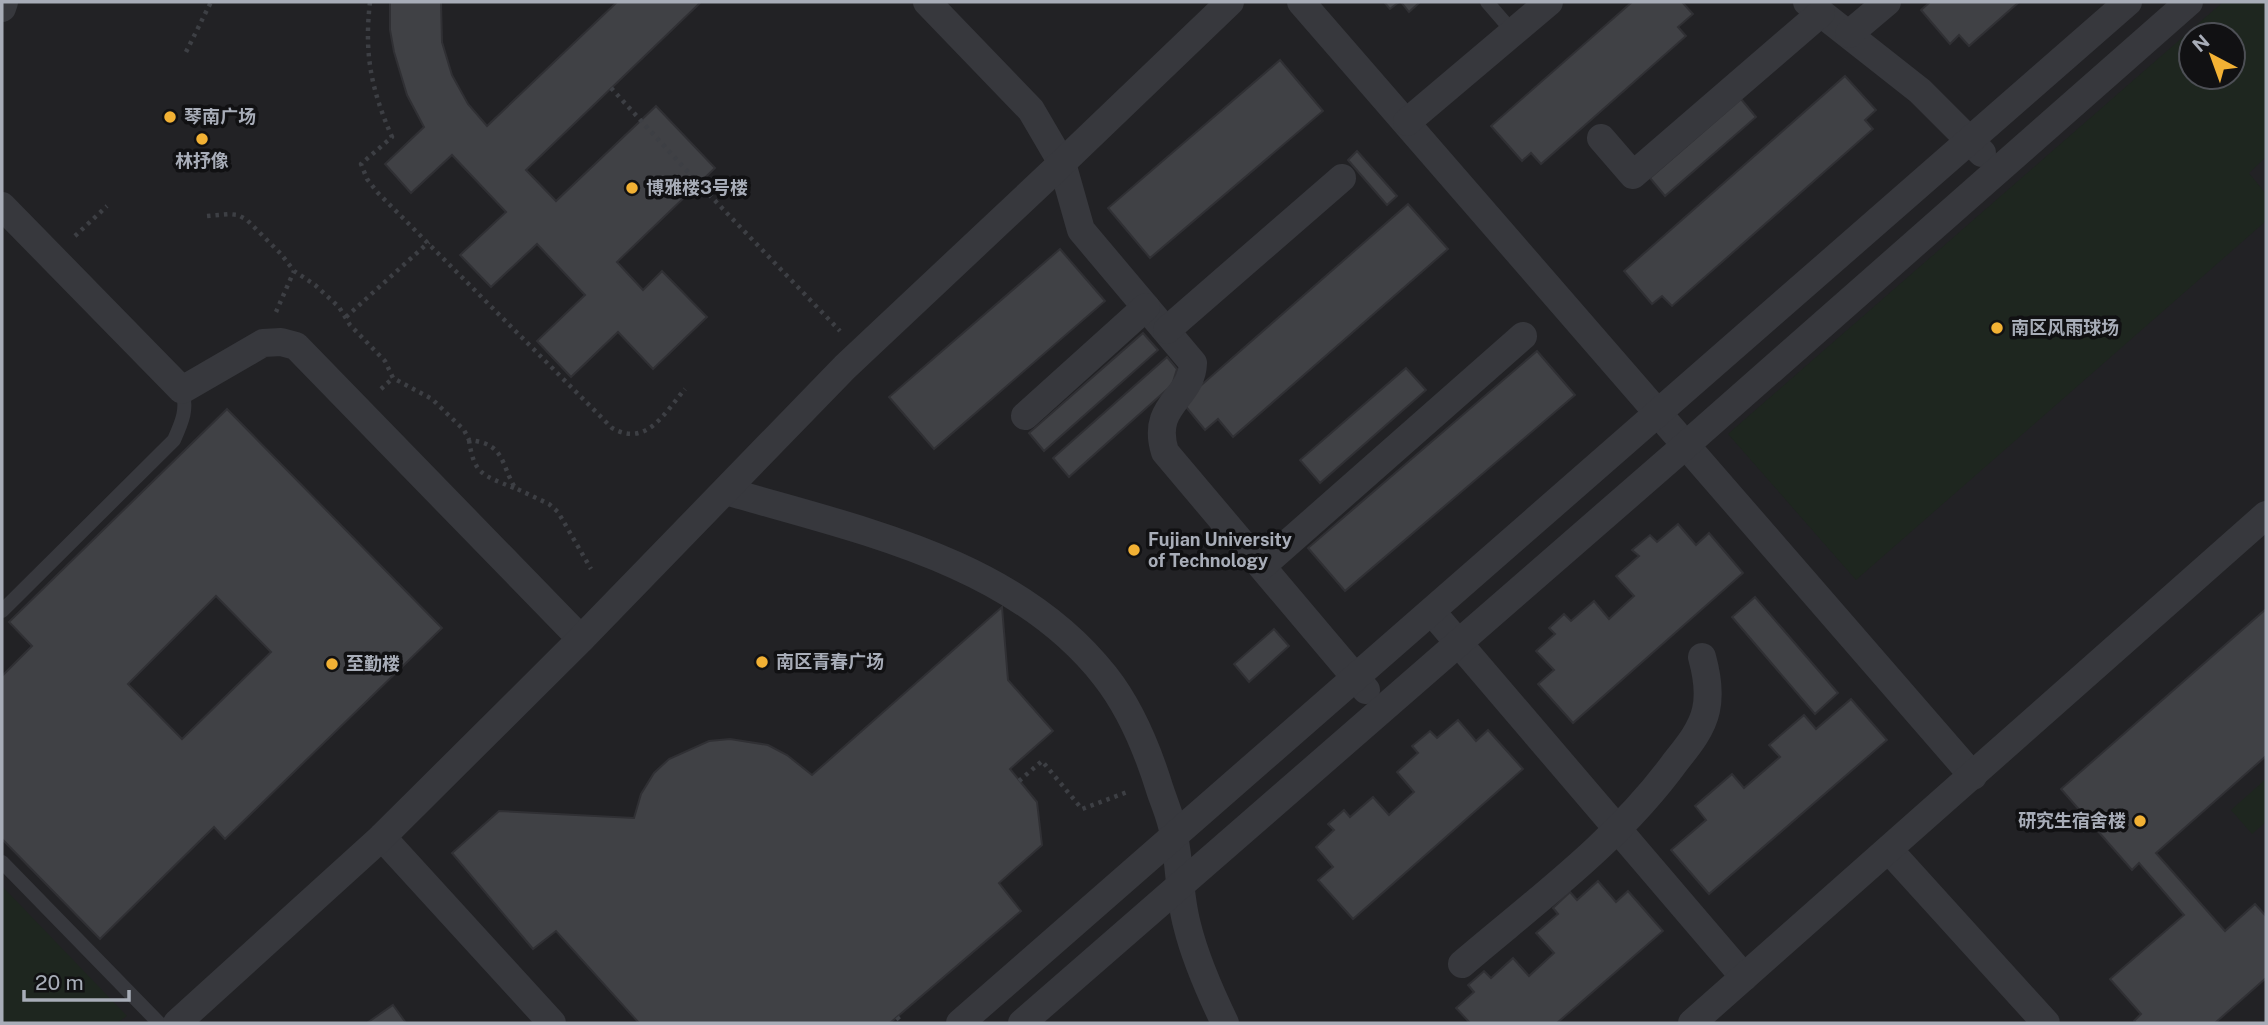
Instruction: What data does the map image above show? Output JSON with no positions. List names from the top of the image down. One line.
{"places":["琴南广场","林抒像","博雅楼3号楼","南区风雨球场","Fujian University of Technology","南区青春广场","至勤楼","研究生宿舍楼"],"scale_bar":"20 m","north":"top left"}
